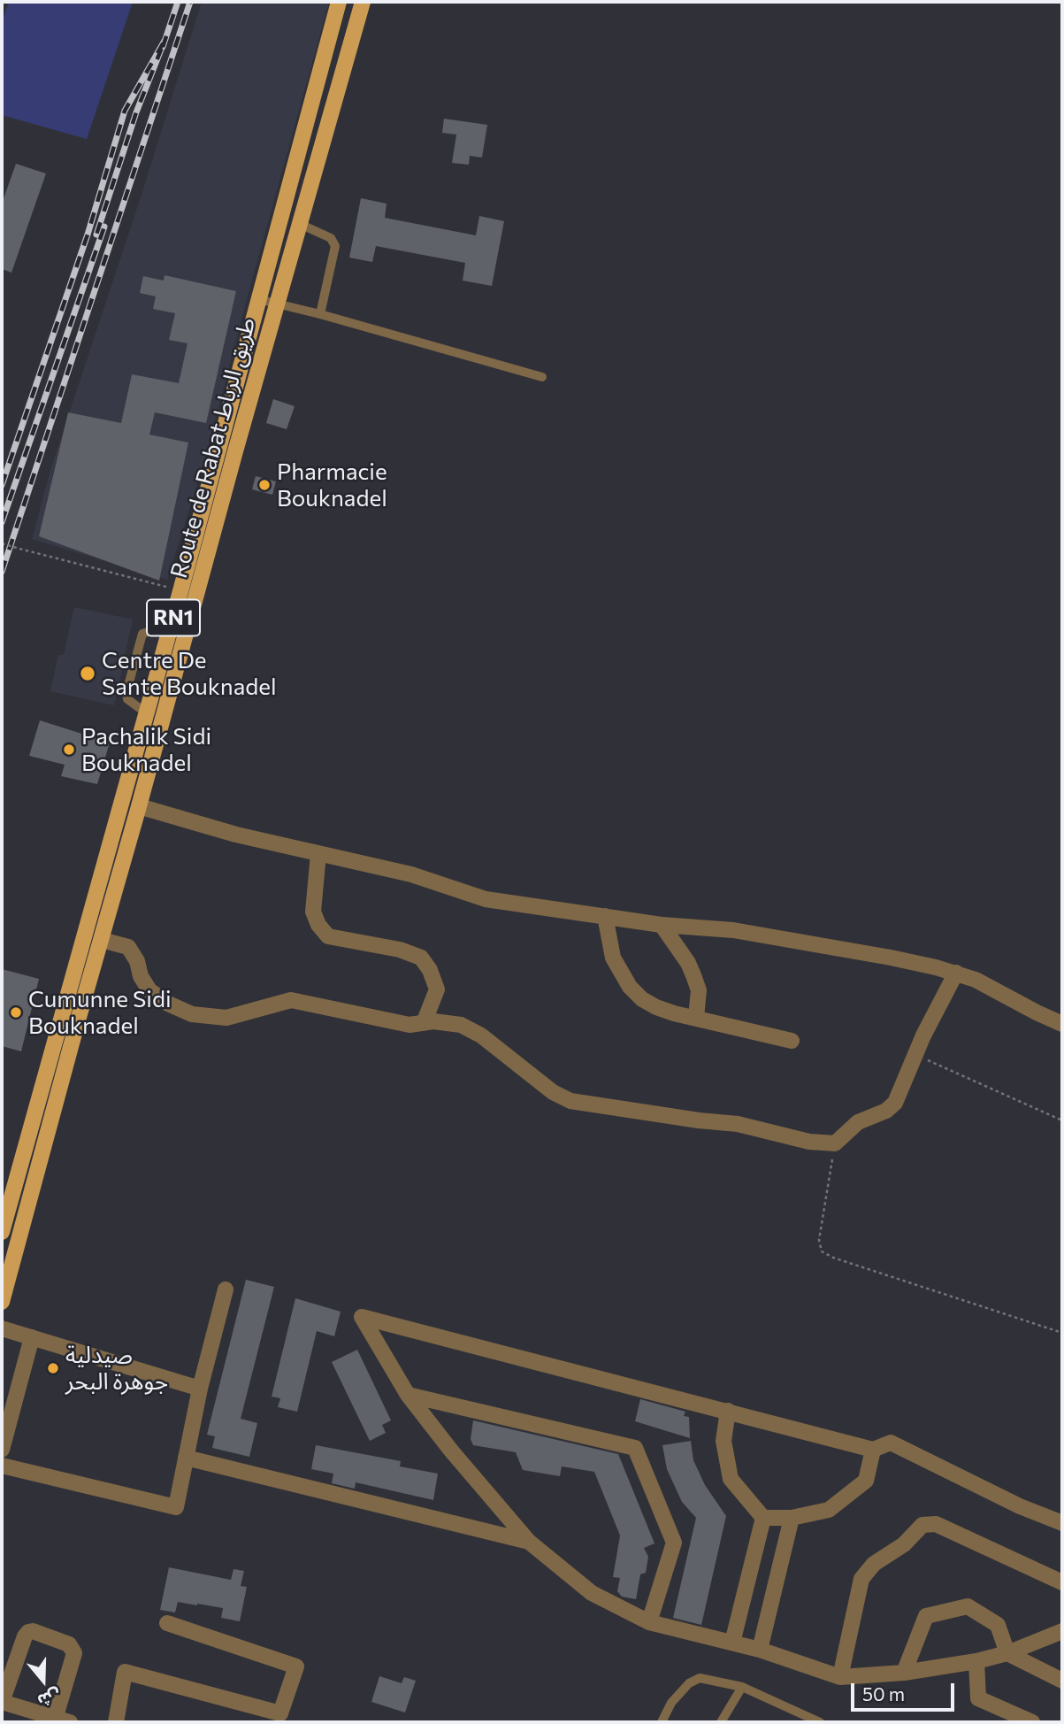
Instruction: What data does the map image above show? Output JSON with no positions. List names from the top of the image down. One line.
{"streets":{"main road":["Route de Rabat طريق الرباط","RN1"]},"places":["Pharmacie Bouknadel","Centre De Sante Bouknadel","Pachalik Sidi Bouknadel","Cumunne Sidi Bouknadel","صيدلية جوهرة البحر"],"scale_bar":"50 m","north":"bottom"}
